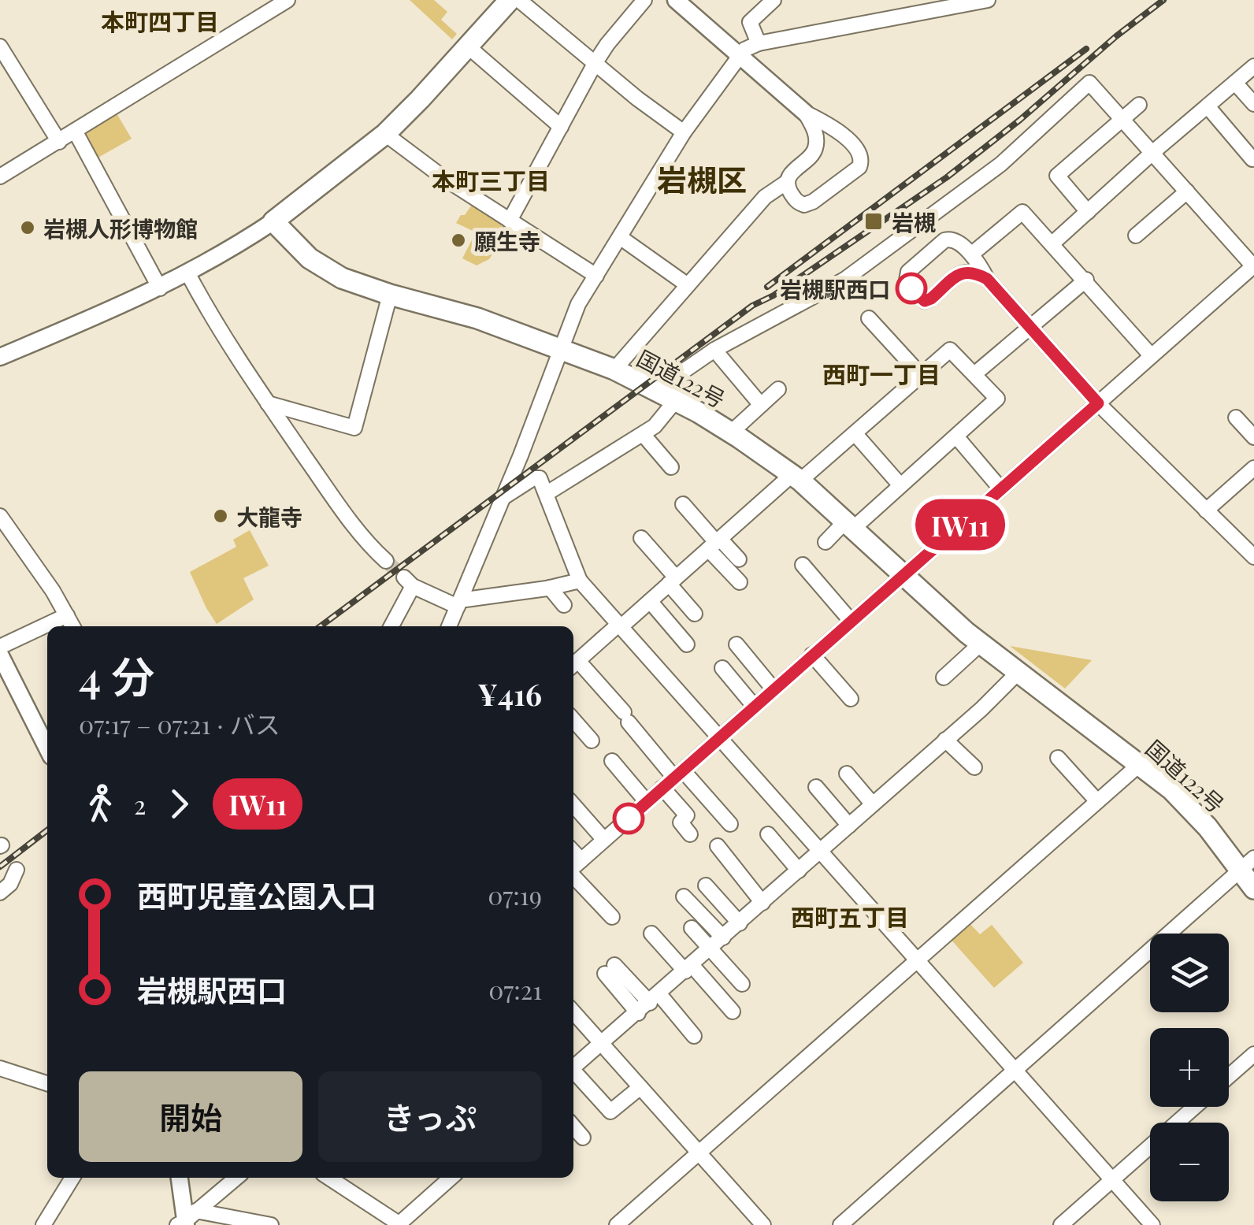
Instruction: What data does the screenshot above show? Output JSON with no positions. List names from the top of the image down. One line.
{"streets":{"highway":["国道122号"]},"districts":["本町四丁目","岩槻区","本町三丁目","西町一丁目","西町五丁目"],"places":{"transit":["岩槻"],"other":["岩槻人形博物館","願生寺","岩槻駅西口","大龍寺"]},"lines":["bus line IW11"],"page":{"on_map":"IW11","heading":["4 分","07:17 – 07:21 · バス","¥416"],"legs":["2","IW11"],"list":[{"name":"西町児童公園入口","value":"07:19"},{"name":"岩槻駅西口","value":"07:21"}],"map_buttons":["+","−"],"buttons":["開始","きっぷ"]}}
